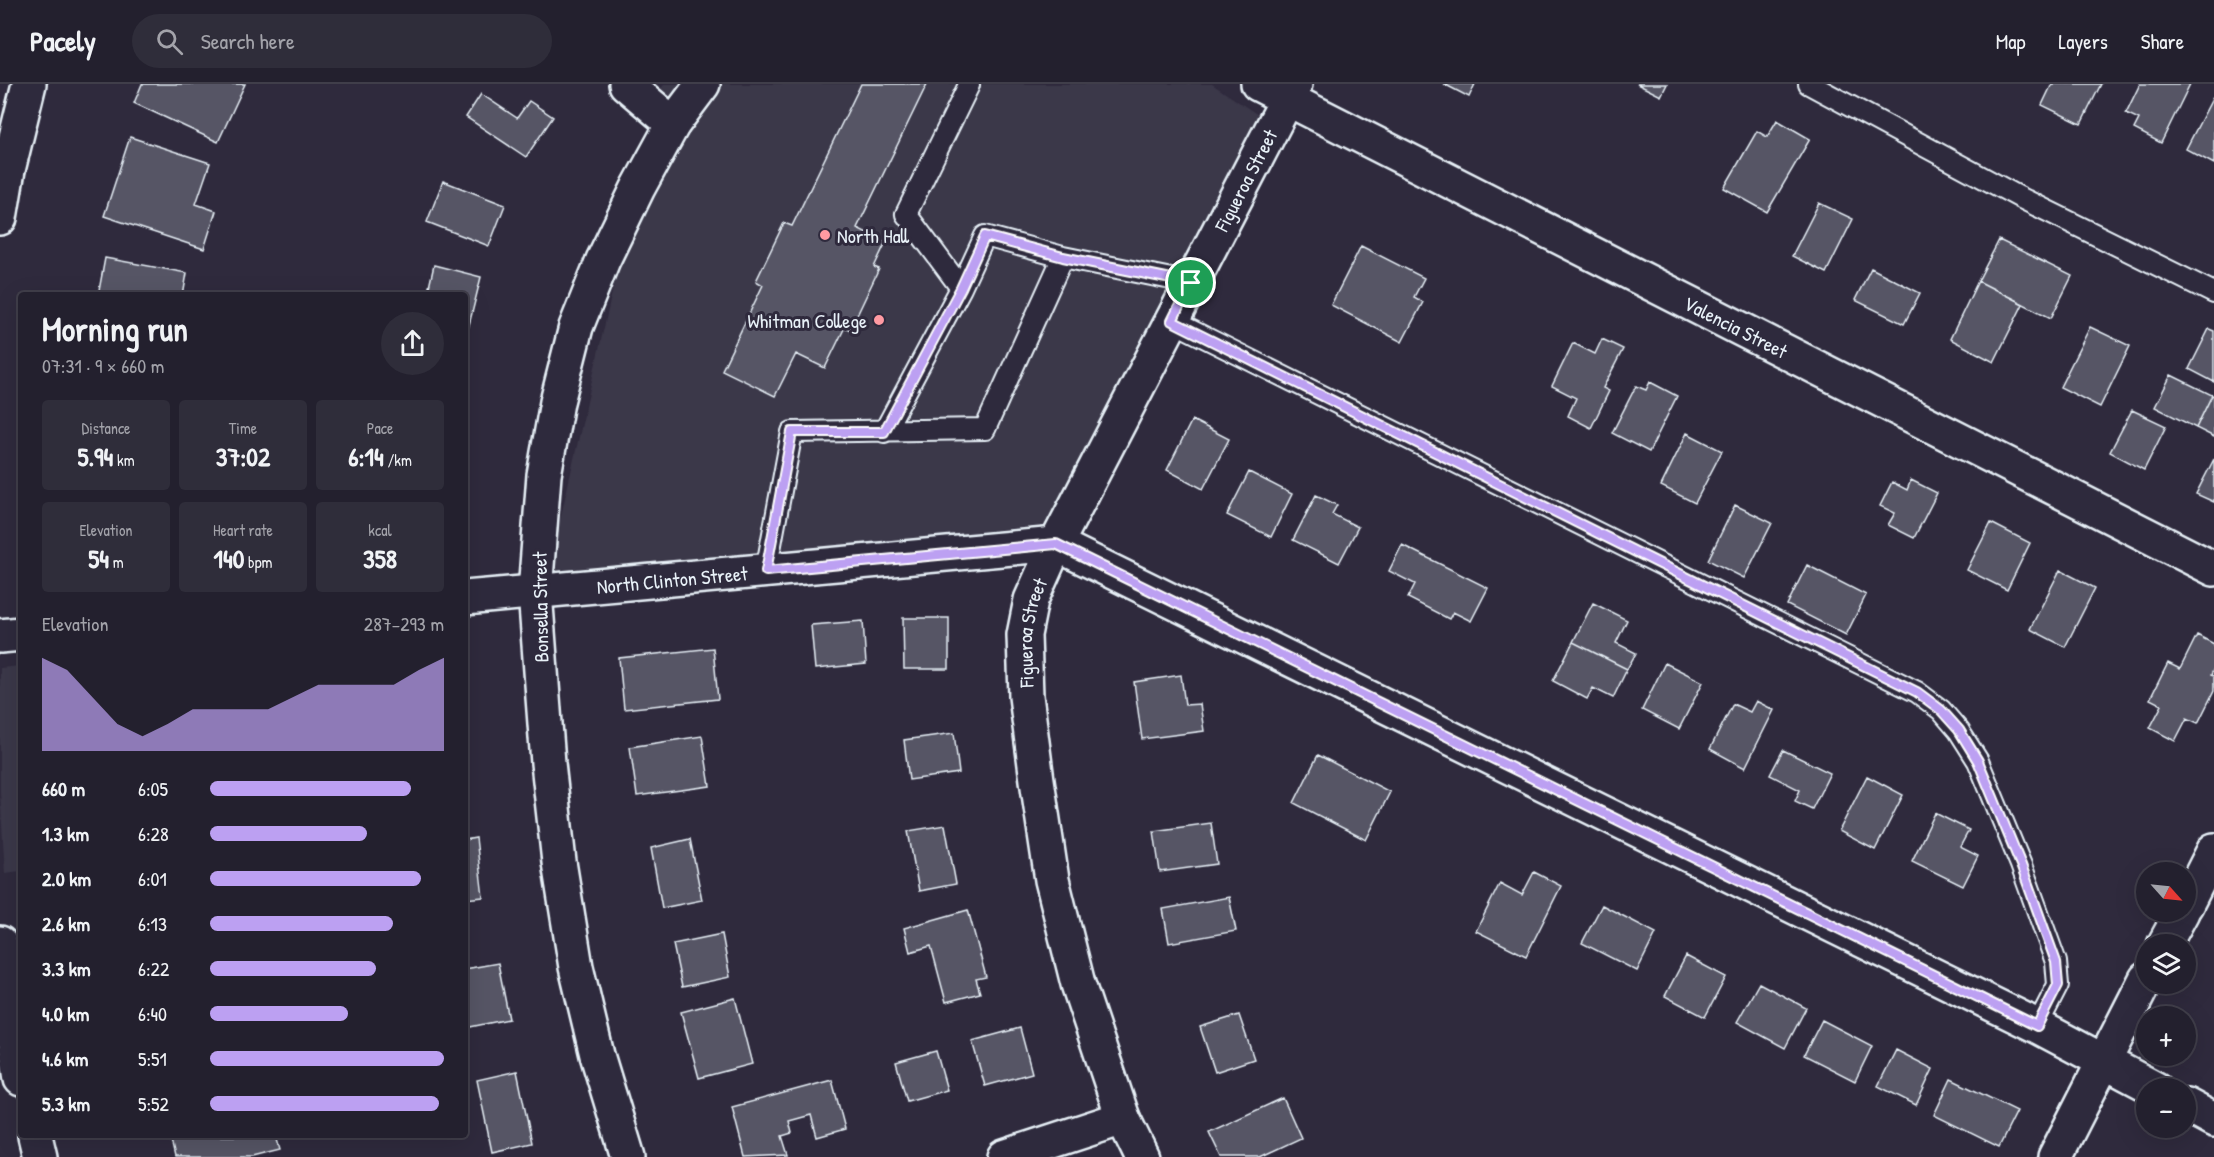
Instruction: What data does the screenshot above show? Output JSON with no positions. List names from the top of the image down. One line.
{"streets":{"street":["Figueroa Street","Valencia Street","North Clinton Street","Bonsella Street"]},"crossings":[["Figueroa Street","Valencia Street"],["Figueroa Street","North Clinton Street"],["North Clinton Street","Bonsella Street"]],"places":["North Hall","Whitman College"],"north":"bottom right","page":{"header":"Pacely","search":"Search here","nav":["Map","Layers","Share"],"heading":["Morning run","07:31 · 9 × 660 m"],"stats":[["Distance","5.94 km"],["Time","37:02"],["Pace","6:14 /km"],["Elevation","54 m"],["Heart rate","140 bpm"],["kcal","358"]],"chart":["Elevation","287–293 m"],"list":[{"name":"660 m","note":"6:05"},{"name":"1.3 km","note":"6:28"},{"name":"2.0 km","note":"6:01"},{"name":"2.6 km","note":"6:13"},{"name":"3.3 km","note":"6:22"},{"name":"4.0 km","note":"6:40"},{"name":"4.6 km","note":"5:51"},{"name":"5.3 km","note":"5:52"}],"map_buttons":["+","−"]}}
